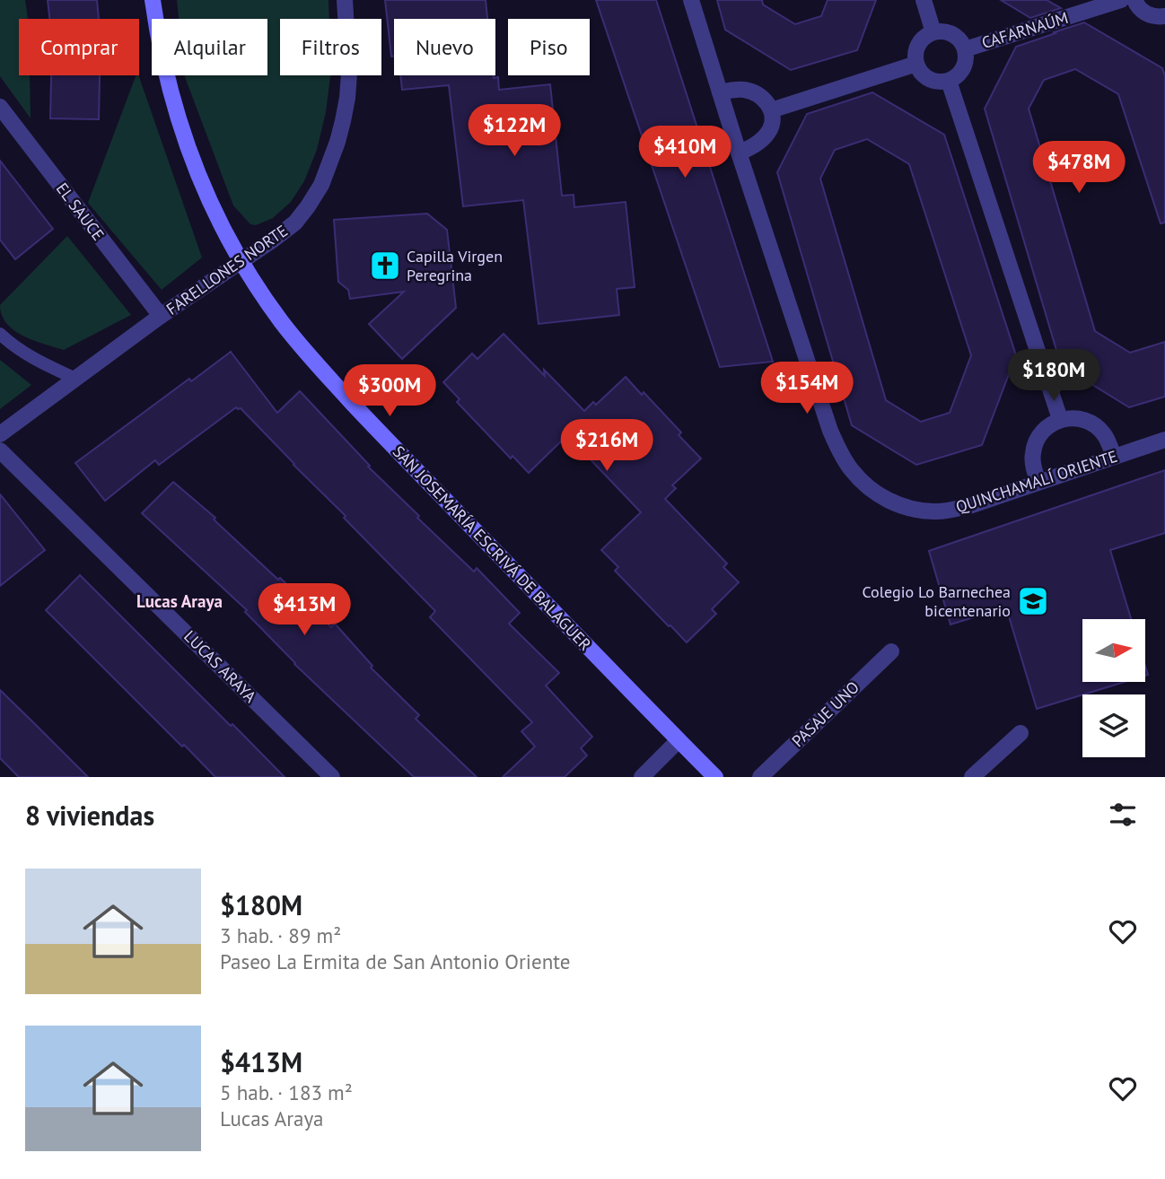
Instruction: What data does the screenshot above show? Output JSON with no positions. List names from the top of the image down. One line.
{"streets":{"street":["CAFARNAÚM","EL SAUCE","FARELLONES NORTE","QUINCHAMALÍ ORIENTE","SAN JOSEMARÍA ESCRIVÁ DE BALAGUER","LUCAS ARAYA","PASAJE UNO"]},"crossings":[["EL SAUCE","FARELLONES NORTE"],["FARELLONES NORTE","SAN JOSEMARÍA ESCRIVÁ DE BALAGUER"]],"districts":["Lucas Araya"],"places":{"church":["Capilla Virgen Peregrina"],"school or university":["Colegio Lo Barnechea bicentenario"]},"north":"right","page":{"chip":["Comprar","Alquilar","Filtros","Nuevo","Piso"],"price":["$122M","$410M","$478M","$180M","$154M","$300M","$216M","$413M"],"heading":"8 viviendas","list":[{"name":"$180M","note":"3 hab. · 89 m² · Paseo La Ermita de San Antonio Oriente"},{"name":"$413M","note":"5 hab. · 183 m² · Lucas Araya"}]}}
